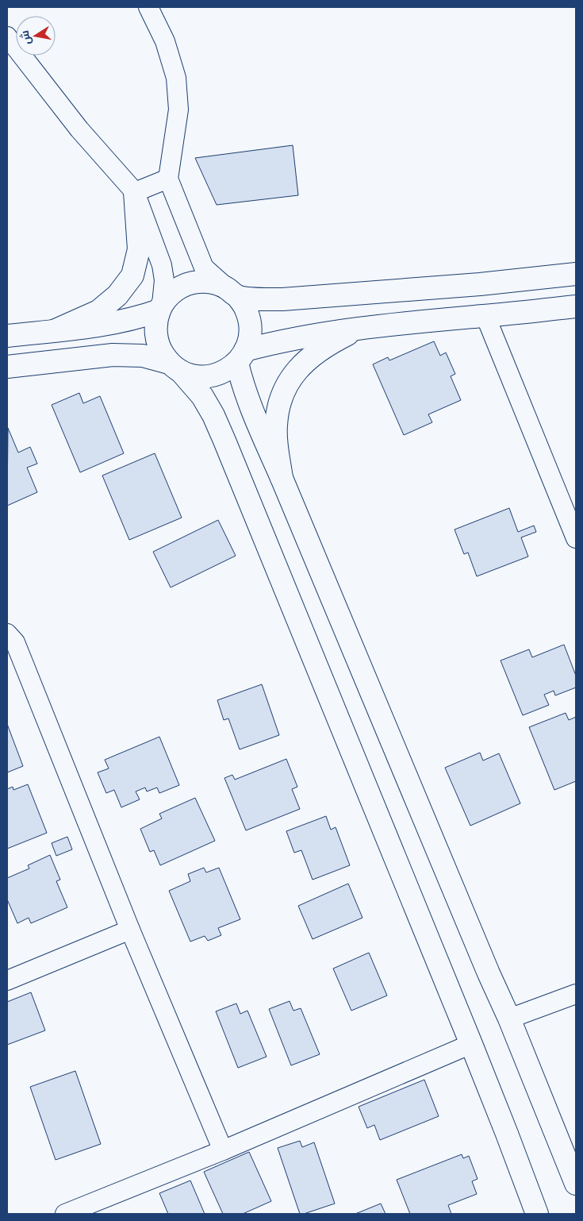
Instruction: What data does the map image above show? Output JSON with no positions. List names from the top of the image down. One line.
{"north":"left"}
